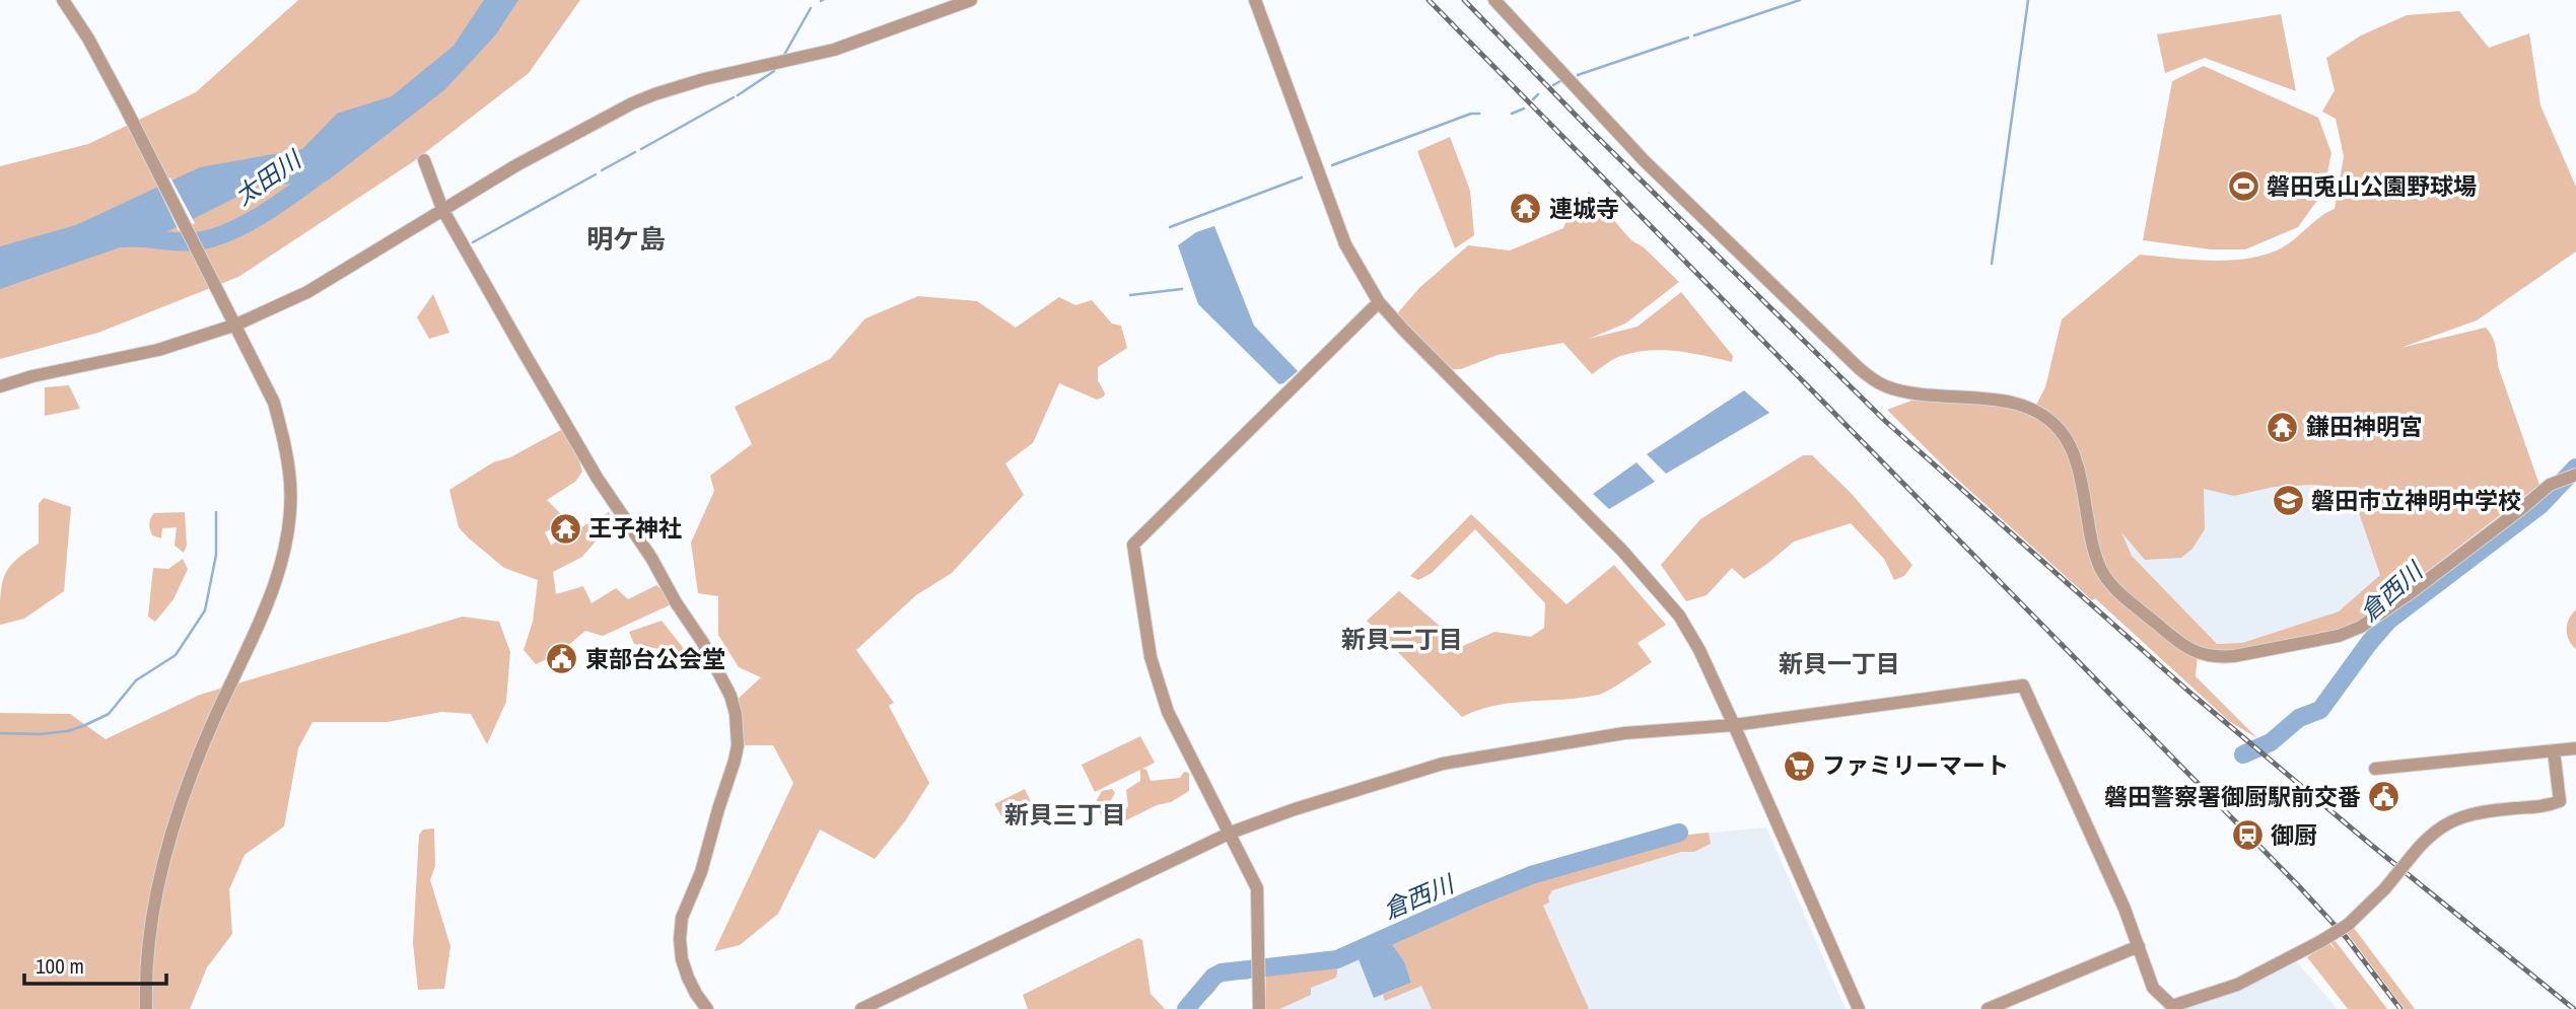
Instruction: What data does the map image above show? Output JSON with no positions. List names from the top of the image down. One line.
{"districts":["明ケ島","新貝二丁目","新貝一丁目","新貝三丁目"],"water":["太田川","倉西川"],"places":{"sports":["磐田兎山公園野球場"],"temple":["連城寺","鎌田神明宮","王子神社"],"school or university":["磐田市立神明中学校"],"public building":["東部台公会堂","磐田警察署御厨駅前交番"],"supermarket":["ファミリーマート"],"station":["御厨"]},"scale_bar":"100 m"}
